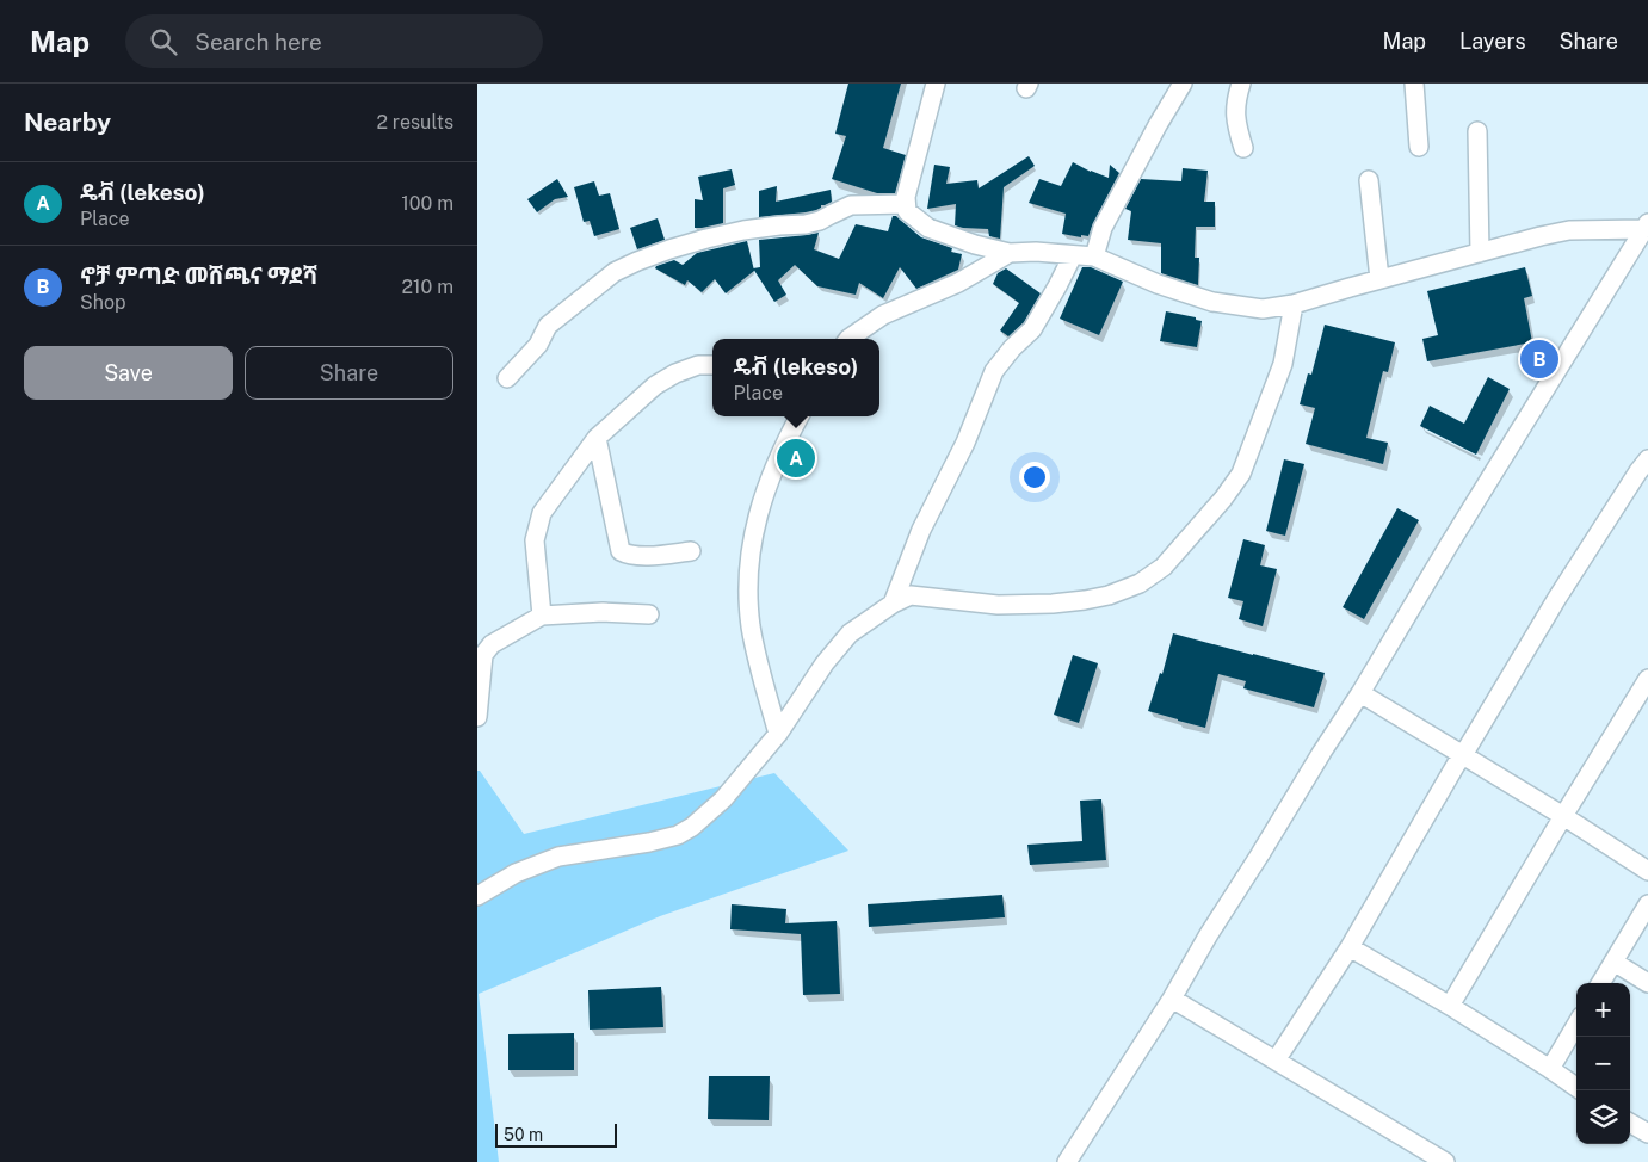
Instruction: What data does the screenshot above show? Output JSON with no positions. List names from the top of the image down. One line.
{"scale_bar":"50 m","page":{"header":"Map","search":"Search here","nav":["Map","Layers","Share"],"heading":["Nearby","2 results"],"list":[{"mark":"A","name":"ዴቭ (lekeso)","note":"Place","value":"100 m"},{"mark":"B","name":"ኖቻ ምጣድ መሸጫና ማደሻ","note":"Shop","value":"210 m"}],"buttons":["Save","Share"],"pins":["B","A"],"popup":["ዴቭ (lekeso)","Place"],"map_buttons":["+","−"],"scale":"50 m"}}
